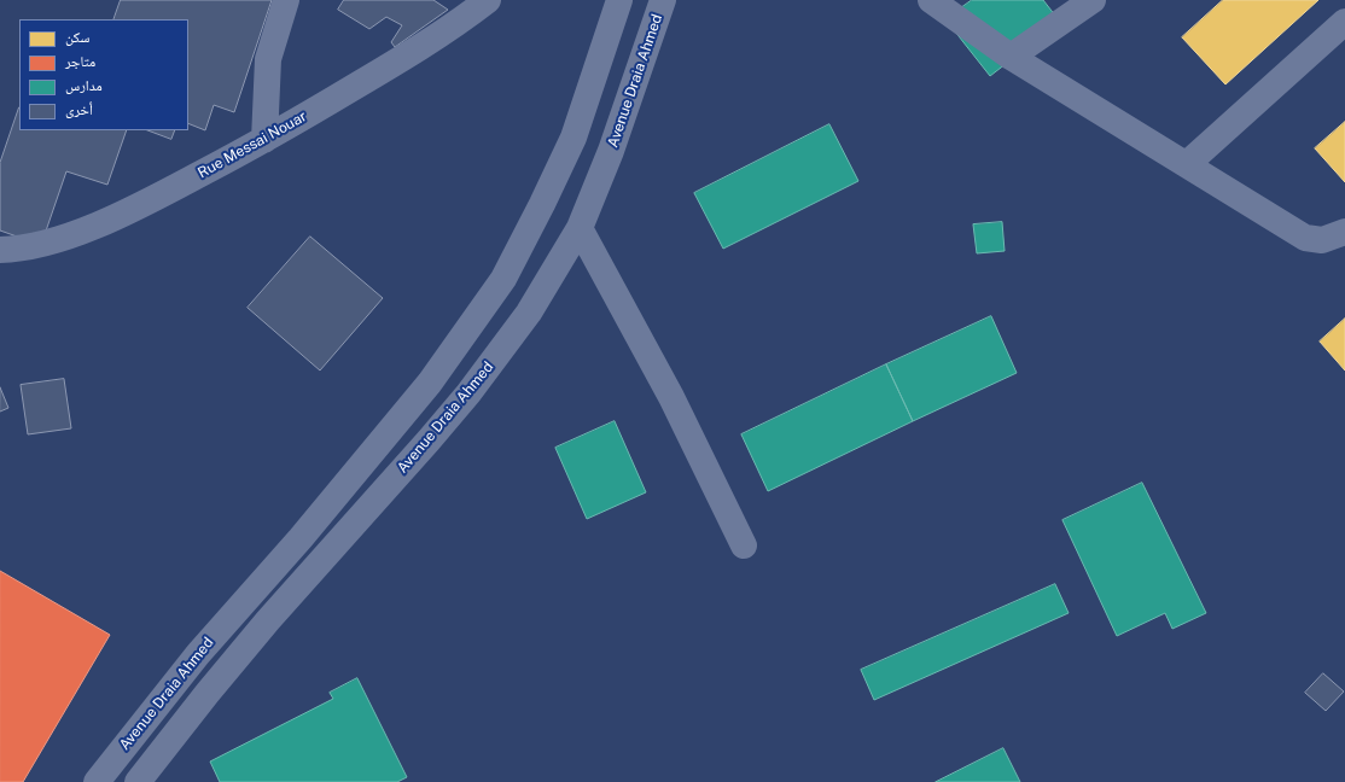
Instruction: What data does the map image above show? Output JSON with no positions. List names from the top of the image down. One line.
{"streets":{"street":["Avenue Draia Ahmed","Rue Messai Nouar"]},"legend":["سكن","متاجر","مدارس","أخرى"]}
